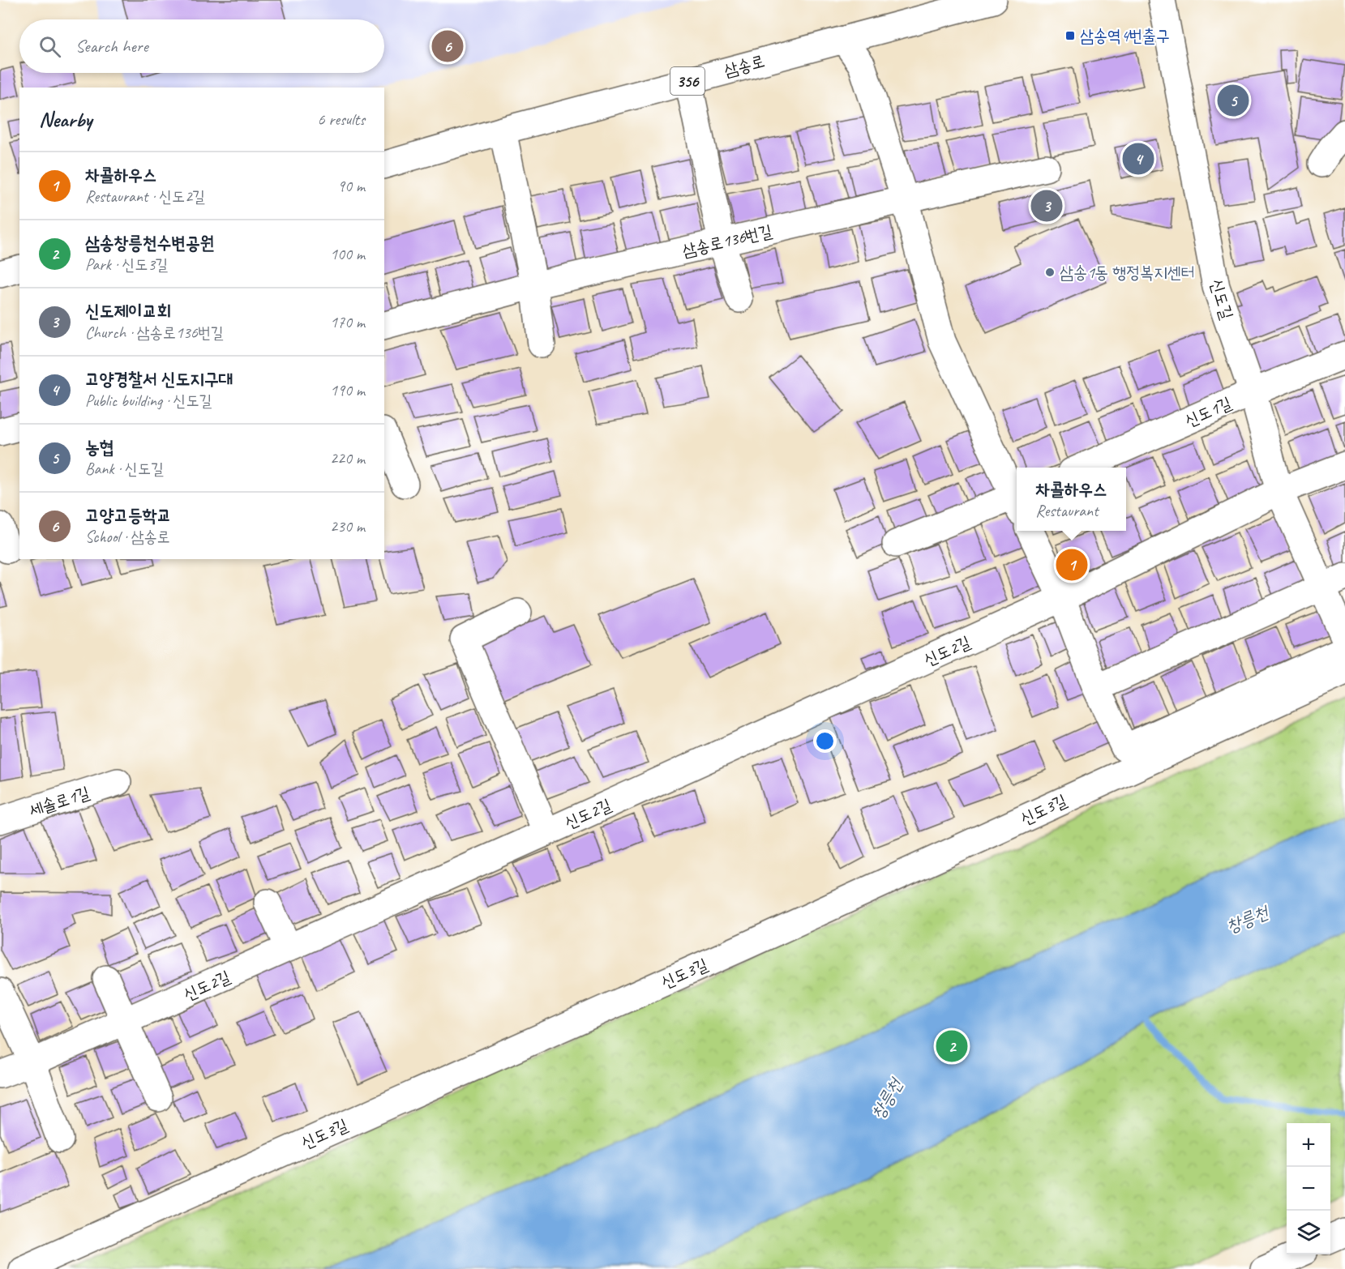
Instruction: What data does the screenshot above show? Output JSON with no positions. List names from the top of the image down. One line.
{"streets":{"street":["삼송로","356","삼송로136번길","신도길","신도1길","신도2길","세솔로1길","신도3길"]},"crossings":[["신도길","신도1길"],["신도길","신도2길"]],"water":["창릉천"],"places":{"transit":["삼송역4번출구"],"other":["삼송1동 행정복지센터"]},"page":{"search":"Search here","pins":["6","5","4","3","1","2"],"heading":["Nearby","6 results"],"list":[{"mark":"1","name":"차콜하우스","note":"Restaurant · 신도2길","value":"90 m"},{"mark":"2","name":"삼송창릉천수변공원","note":"Park · 신도3길","value":"100 m"},{"mark":"3","name":"신도제이교회","note":"Church · 삼송로136번길","value":"170 m"},{"mark":"4","name":"고양경찰서 신도지구대","note":"Public building · 신도길","value":"190 m"},{"mark":"5","name":"농협","note":"Bank · 신도길","value":"220 m"},{"mark":"6","name":"고양고등학교","note":"School · 삼송로","value":"230 m"}],"popup":["차콜하우스","Restaurant"],"map_buttons":["+","−"]}}
